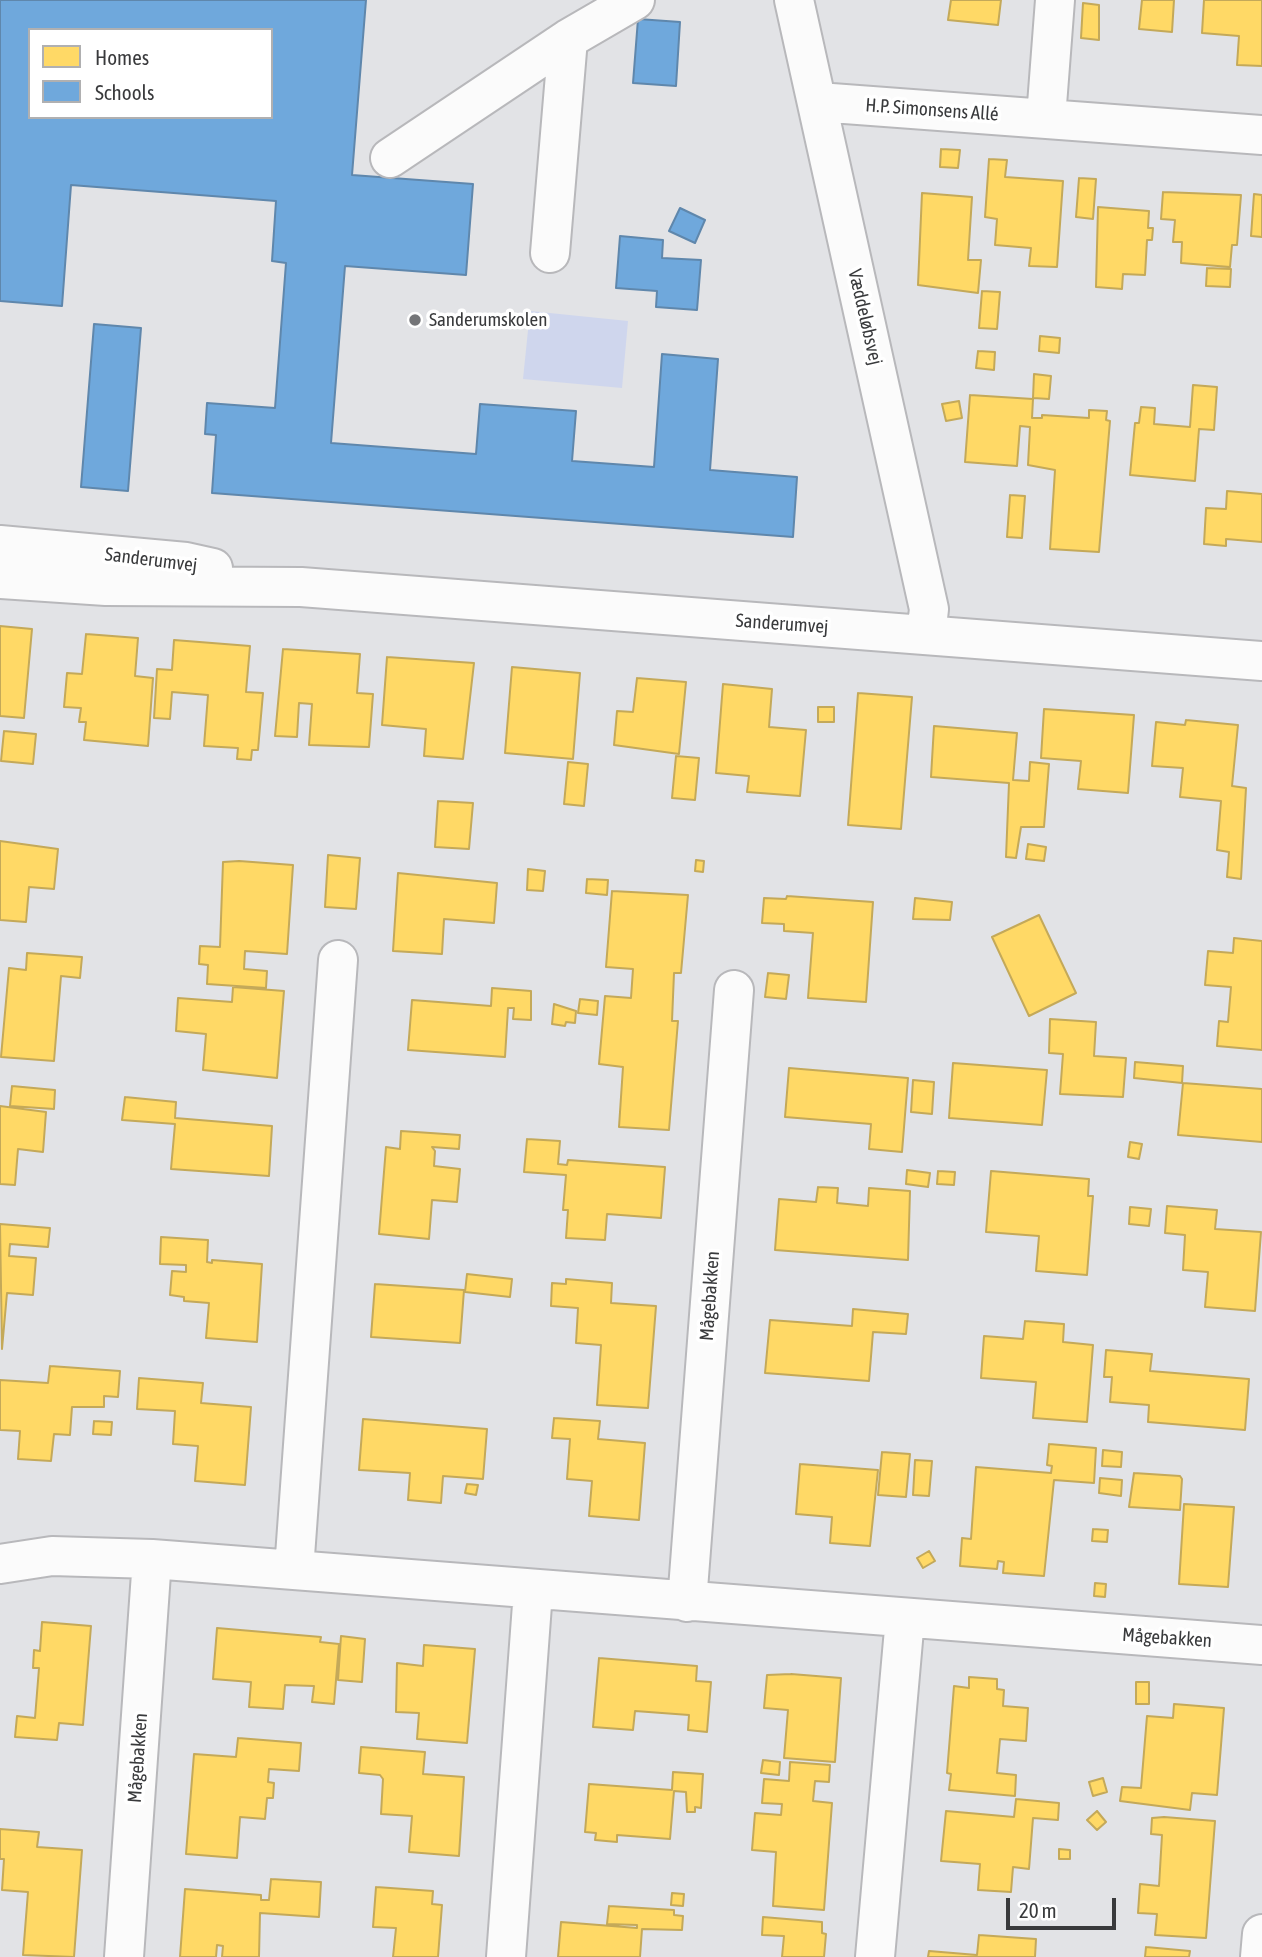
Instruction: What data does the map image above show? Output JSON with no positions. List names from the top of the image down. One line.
{"streets":{"street":["H.P. Simonsens Allé","Væddeløbsvej","Sanderumvej","Mågebakken"]},"crossings":[["H.P. Simonsens Allé","Væddeløbsvej"],["Væddeløbsvej","Sanderumvej"]],"places":["Sanderumskolen"],"legend":["Homes","Schools"],"scale_bar":"20 m"}
